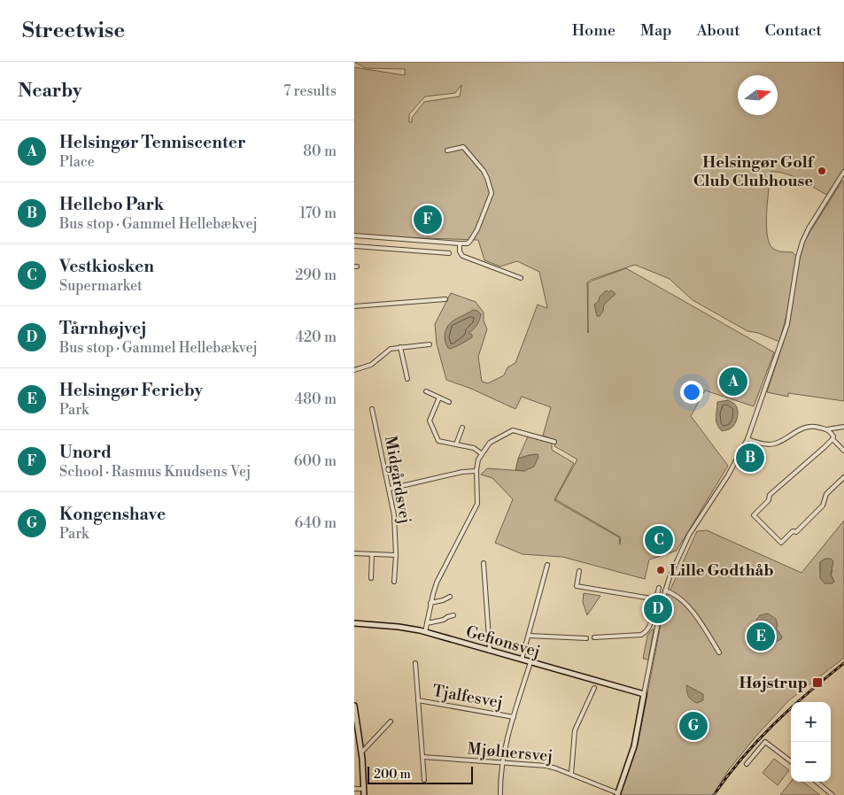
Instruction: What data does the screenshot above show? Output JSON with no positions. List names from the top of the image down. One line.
{"streets":{"main road":["Gefionsvej"],"street":["Midgårdsvej","Tjalfesvej","Mjølnersvej"]},"places":{"other":["Helsingør Golf Club Clubhouse","Lille Godthåb"],"transit":["Højstrup"]},"scale_bar":"200 m","north":"right","page":{"header":"Streetwise","nav":["Home","Map","About","Contact"],"heading":["Nearby","7 results"],"list":[{"mark":"A","name":"Helsingør Tenniscenter","note":"Place","value":"80 m"},{"mark":"B","name":"Hellebo Park","note":"Bus stop · Gammel Hellebækvej","value":"170 m"},{"mark":"C","name":"Vestkiosken","note":"Supermarket","value":"290 m"},{"mark":"D","name":"Tårnhøjvej","note":"Bus stop · Gammel Hellebækvej","value":"420 m"},{"mark":"E","name":"Helsingør Ferieby","note":"Park","value":"480 m"},{"mark":"F","name":"Unord","note":"School · Rasmus Knudsens Vej","value":"600 m"},{"mark":"G","name":"Kongenshave","note":"Park","value":"640 m"}],"pins":["F","A","B","C","D","E","G"],"map_buttons":["+","−"],"scale":"200 m"}}
